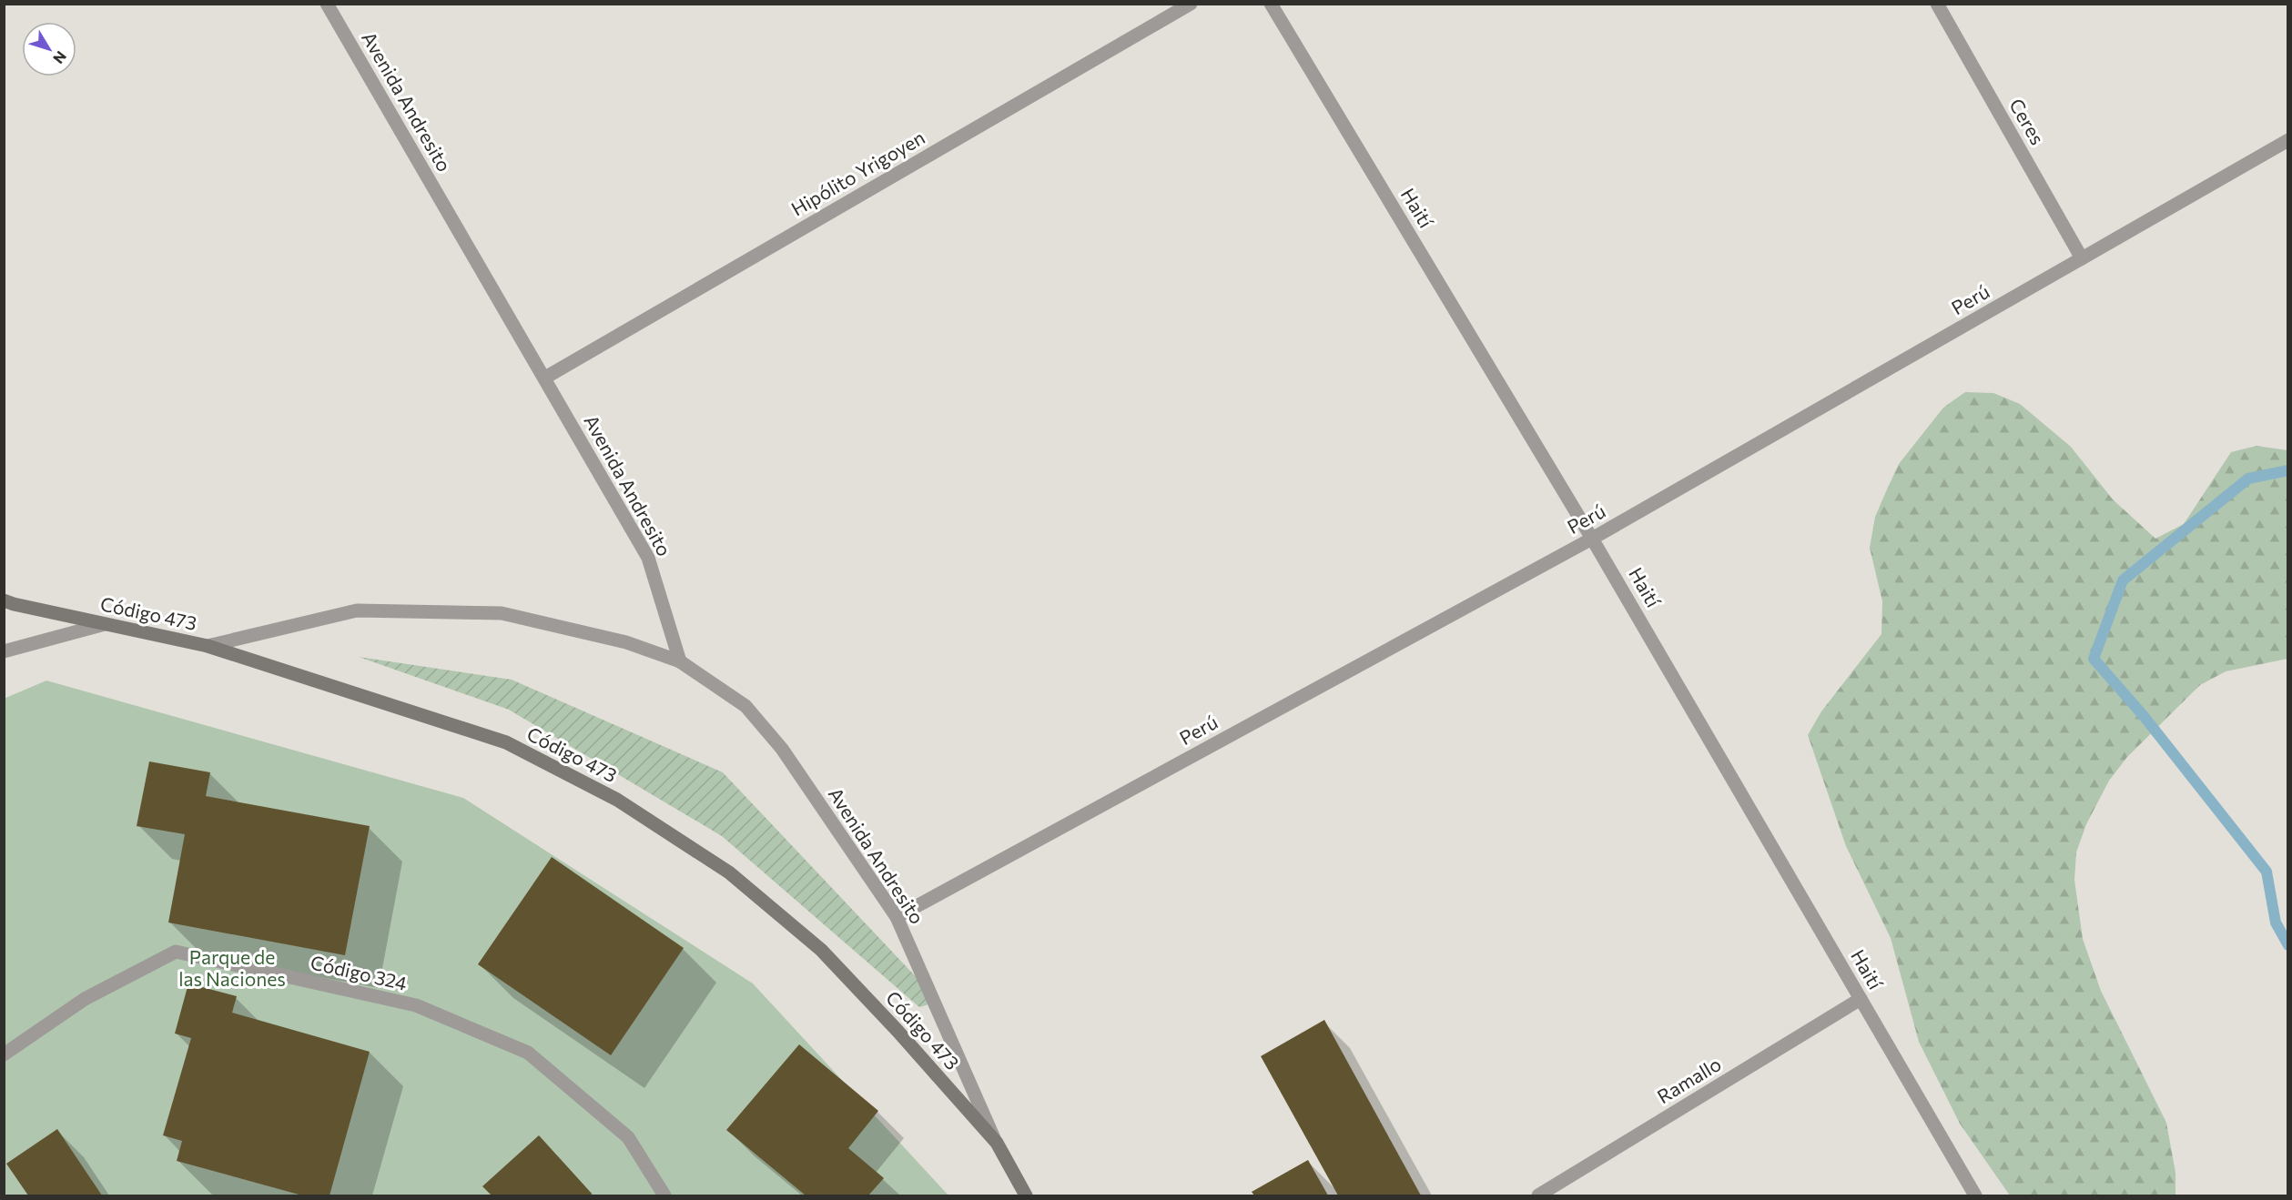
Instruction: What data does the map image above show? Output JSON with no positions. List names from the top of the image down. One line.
{"streets":{"main road":["Avenida Andresito","Código 473"],"street":["Ceres","Hipólito Yrigoyen","Haití","Perú","Código 324","Ramallo"]},"crossings":[["Avenida Andresito","Hipólito Yrigoyen"],["Avenida Andresito","Perú"],["Avenida Andresito","Código 473"],["Ceres","Perú"],["Haití","Perú"],["Haití","Ramallo"]],"parks":["Parque de las Naciones"],"north":"bottom right"}
